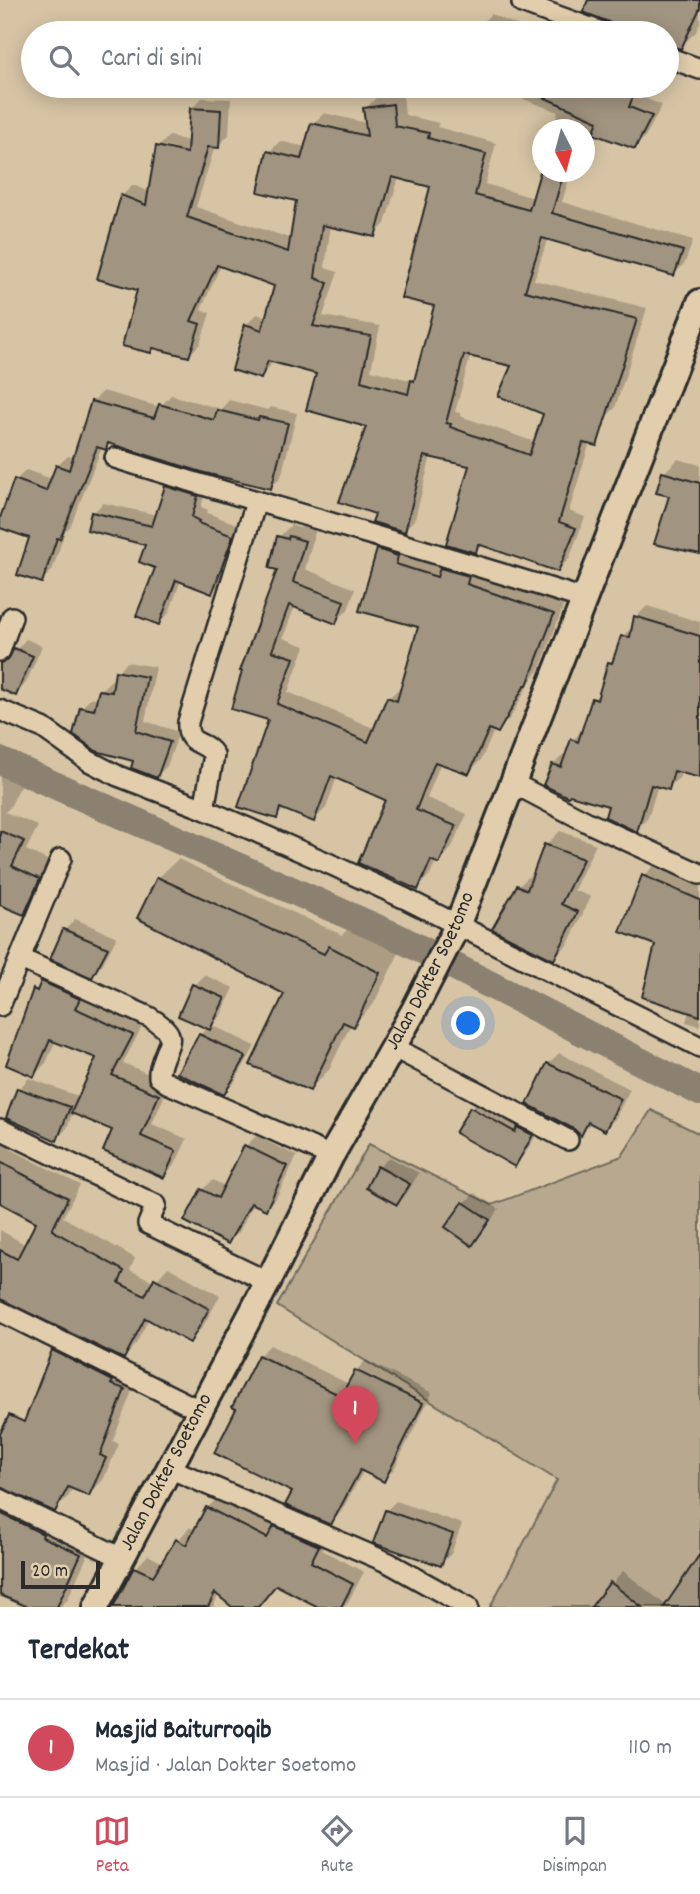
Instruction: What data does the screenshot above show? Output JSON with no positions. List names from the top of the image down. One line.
{"streets":{"street":["Jalan Dokter Soetomo"]},"scale_bar":"20 m","north":"bottom","page":{"search":"Cari di sini","pins":"1","scale":"20 m","heading":"Terdekat","list":[{"mark":"1","name":"Masjid Baiturroqib","note":"Masjid · Jalan Dokter Soetomo","value":"110 m"}],"nav":["Peta","Rute","Disimpan"]}}
